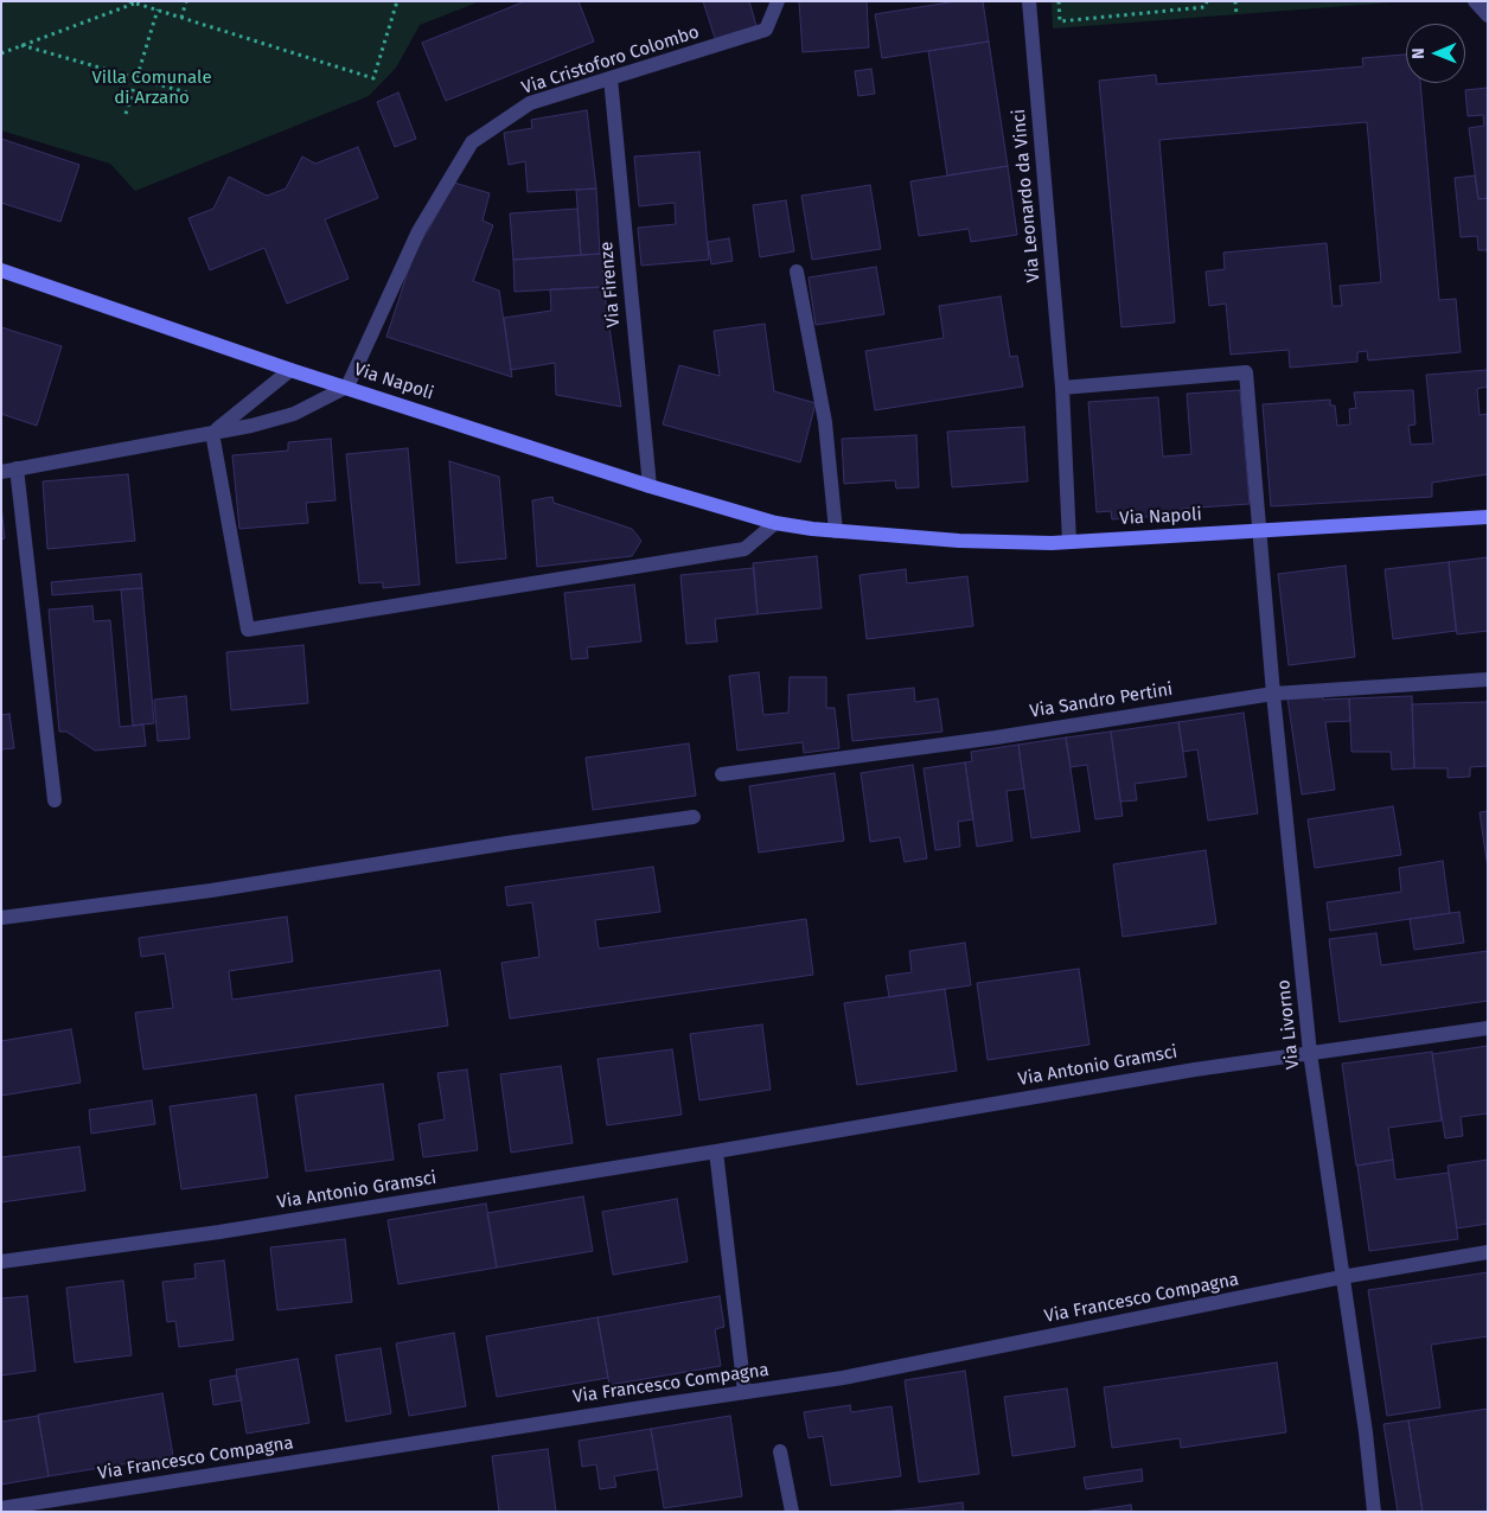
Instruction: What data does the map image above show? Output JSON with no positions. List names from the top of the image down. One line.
{"streets":{"main road":["Via Napoli"],"street":["Via Cristoforo Colombo","Via Leonardo da Vinci","Via Firenze","Via Sandro Pertini","Via Livorno","Via Antonio Gramsci","Via Francesco Compagna"]},"crossings":[["Via Cristoforo Colombo","Via Firenze"],["Via Cristoforo Colombo","Via Napoli"],["Via Leonardo da Vinci","Via Napoli"],["Via Firenze","Via Napoli"],["Via Napoli","Via Livorno"],["Via Sandro Pertini","Via Livorno"],["Via Livorno","Via Antonio Gramsci"],["Via Livorno","Via Francesco Compagna"]],"parks":["Villa Comunale di Arzano"],"north":"left"}
